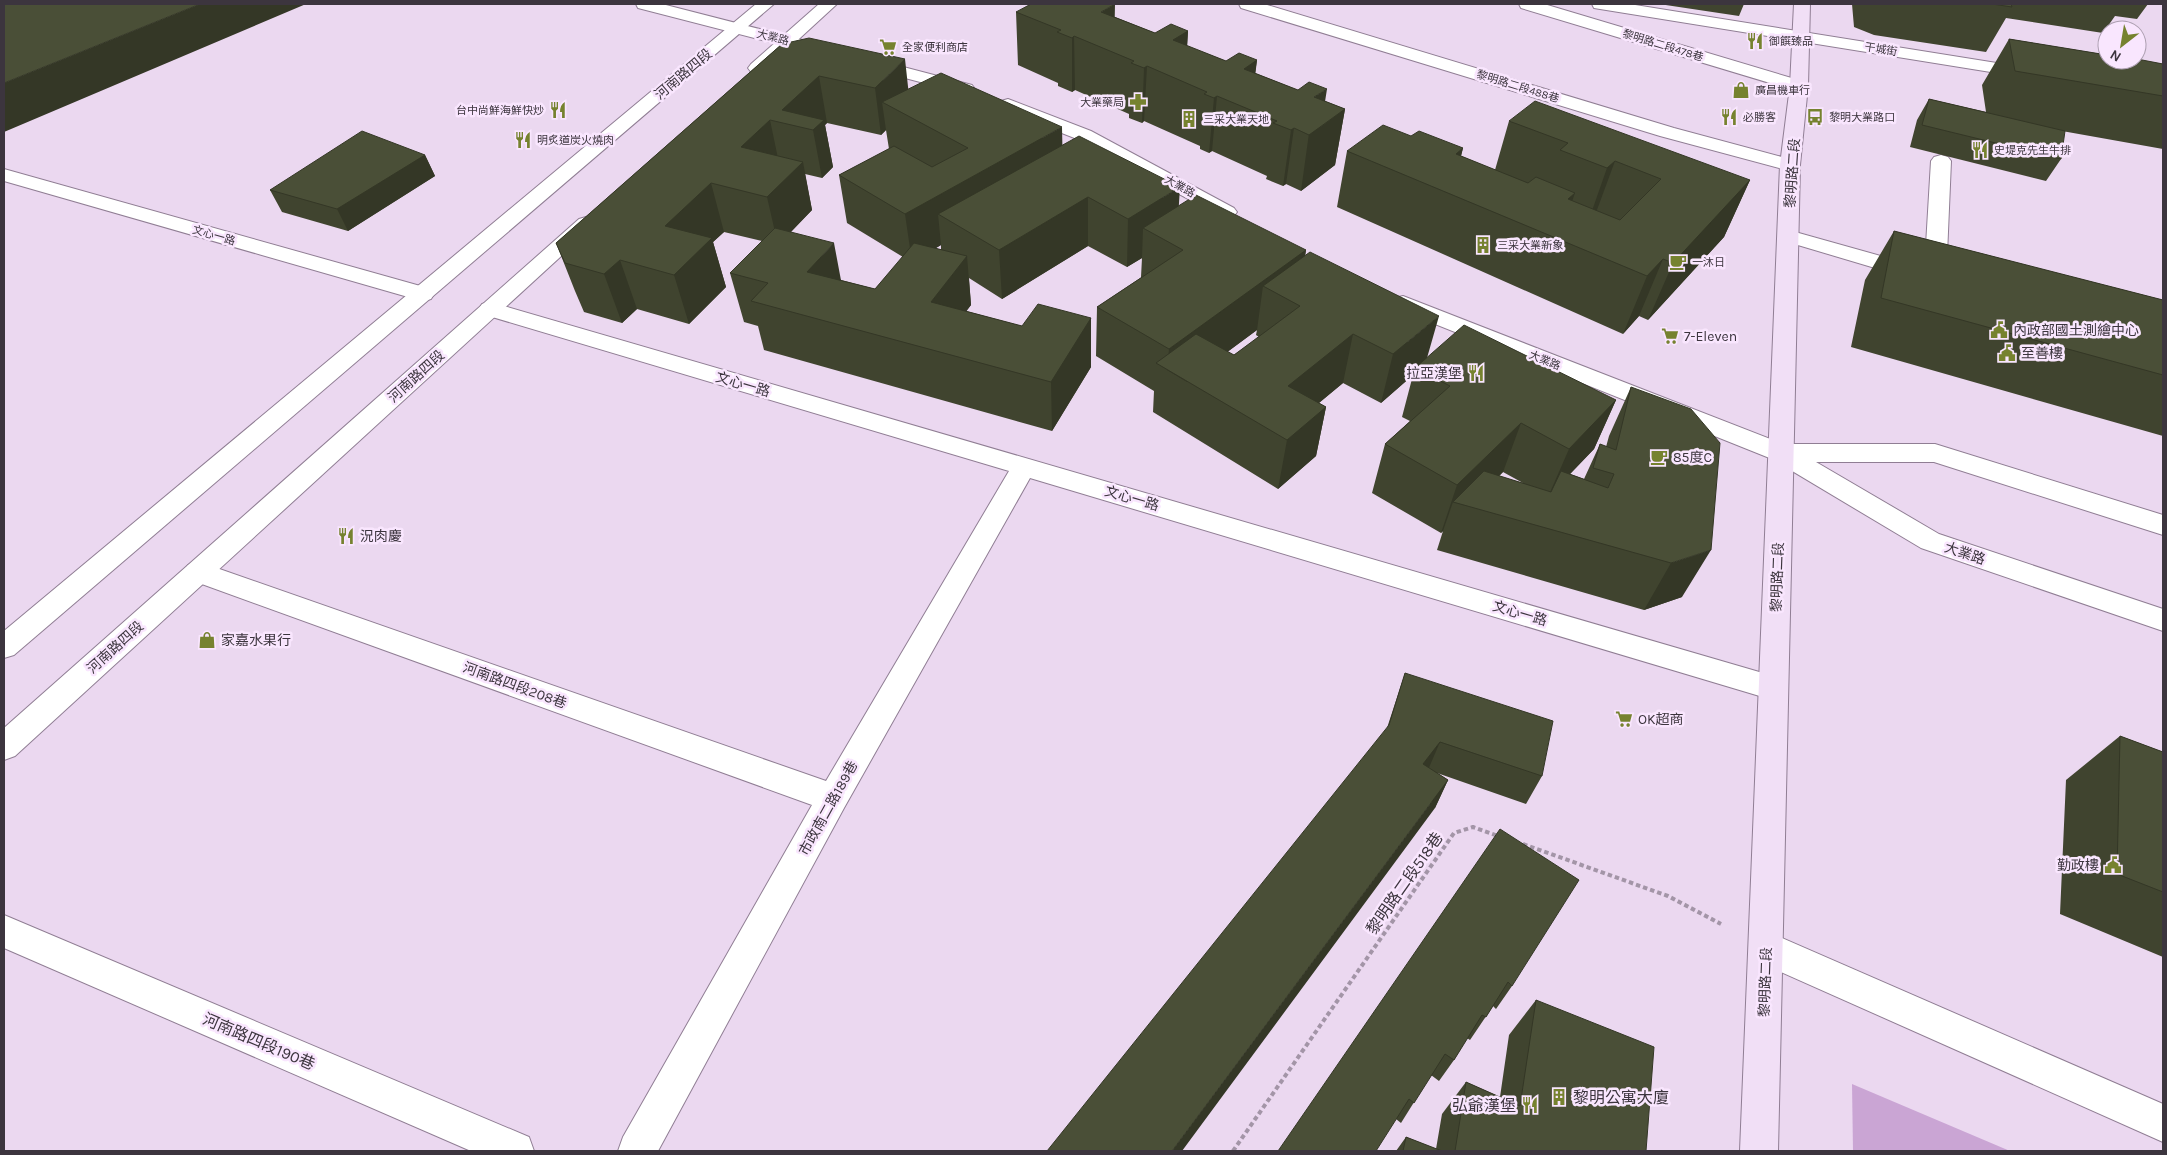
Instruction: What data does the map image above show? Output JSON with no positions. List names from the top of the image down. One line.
{"streets":{"main road":["黎明路二段"],"street":["大業路","黎明路二段478巷","干城街","河南路四段","黎明路二段488巷","文心一路","河南路四段208巷","市政南二路189巷","河南路四段190巷"],"path":["黎明路二段518巷"]},"crossings":[["大業路","河南路四段"],["大業路","黎明路二段"],["黎明路二段478巷","黎明路二段"],["干城街","黎明路二段"],["河南路四段","文心一路"],["河南路四段","河南路四段208巷"],["黎明路二段488巷","黎明路二段"],["黎明路二段","文心一路"],["文心一路","市政南二路189巷"],["河南路四段208巷","市政南二路189巷"]],"places":{"restaurant":["御饌臻品","台中尚鮮海鮮快炒","必勝客","明炙道炭火燒肉","史堤克先生牛排","拉亞漢堡","況肉慶","弘爺漢堡"],"supermarket":["全家便利商店","7-Eleven","OK超商"],"shop":["廣昌機車行","家嘉水果行"],"pharmacy":["大業藥局"],"bus stop":["黎明大業路口"],"building":["三采大業天地","三采大業新象","黎明公寓大廈"],"cafe":["一沐日","85度C"],"public building":["內政部國土測繪中心","至善樓","勤政樓"]},"north":"bottom left"}
